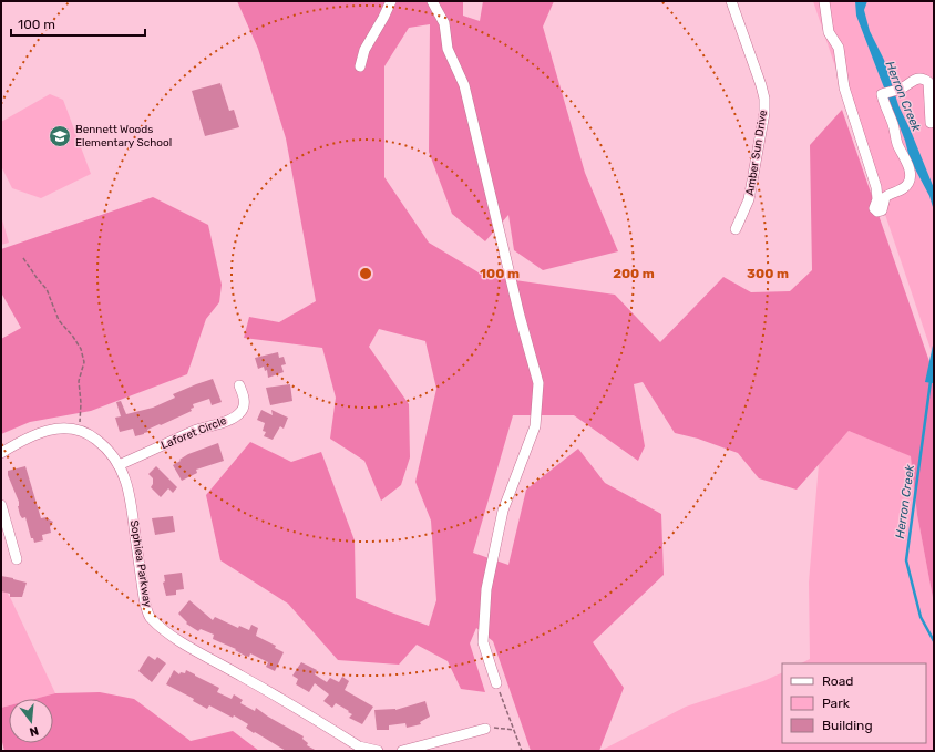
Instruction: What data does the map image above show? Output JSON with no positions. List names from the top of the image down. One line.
{"streets":{"street":["Amber Sun Drive","Laforet Circle","Sophiea Parkway"]},"crossings":[["Laforet Circle","Sophiea Parkway"]],"water":["Herron Creek"],"places":{"school or university":["Bennett Woods Elementary School"]},"legend":["Road","Park","Building"],"scale_bar":"100 m","north":"bottom","rings":["100 m","200 m","300 m"]}
